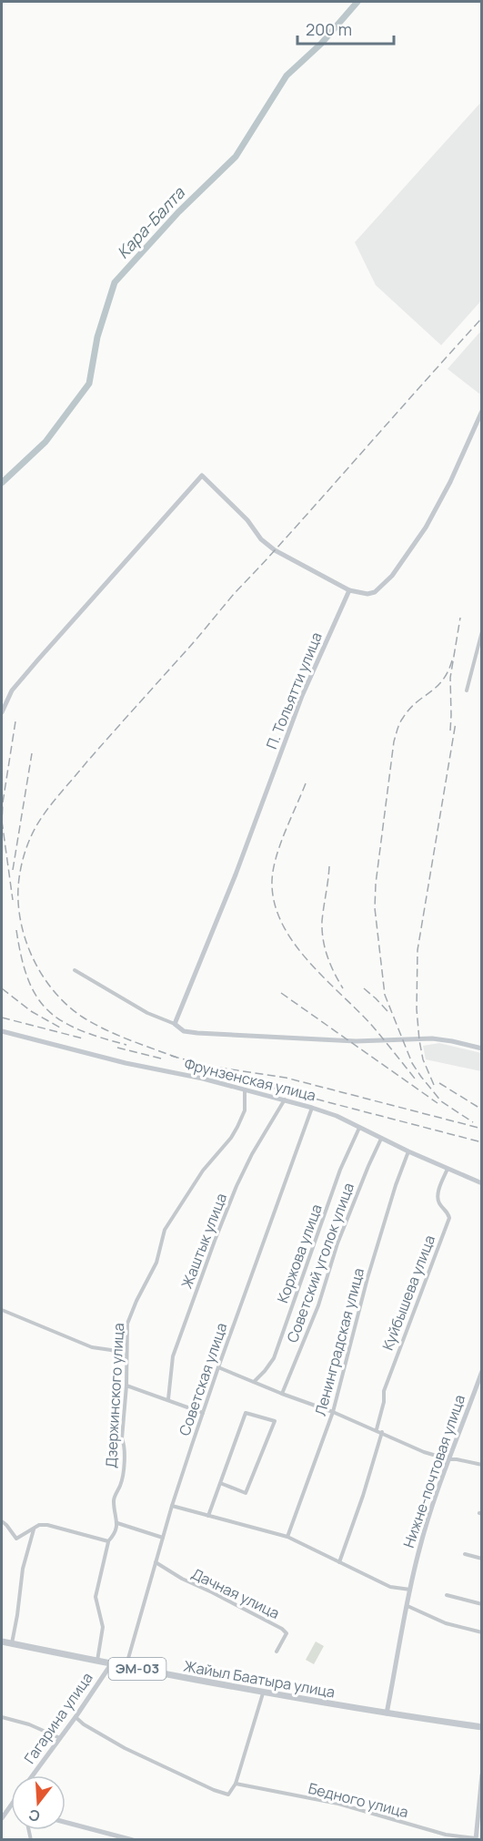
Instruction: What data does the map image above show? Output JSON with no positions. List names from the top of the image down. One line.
{"streets":{"highway":["ЭМ-03","Жайыл Баатыра улица"],"street":["П. Тольятти улица","Фрунзенская улица","Жаштык улица","Коржова улица","Советский уголок улица","Куйбышева улица","Ленинградская улица","Советская улица","Дзержинского улица","Нижне-почтовая улица","Дачная улица","Гагарина улица","Бедного улица"]},"crossings":[["Фрунзенская улица","Жаштык улица"],["Фрунзенская улица","Коржова улица"],["Фрунзенская улица","Советский уголок улица"],["Фрунзенская улица","Куйбышева улица"],["Фрунзенская улица","Ленинградская улица"],["Фрунзенская улица","Советская улица"],["Фрунзенская улица","Дзержинского улица"],["Советская улица","Дачная улица"],["Советская улица","Жайыл Баатыра улица"],["Нижне-почтовая улица","Жайыл Баатыра улица"],["Жайыл Баатыра улица","Гагарина улица"]],"water":["Кара-Балта"],"scale_bar":"200 m","north":"bottom"}
